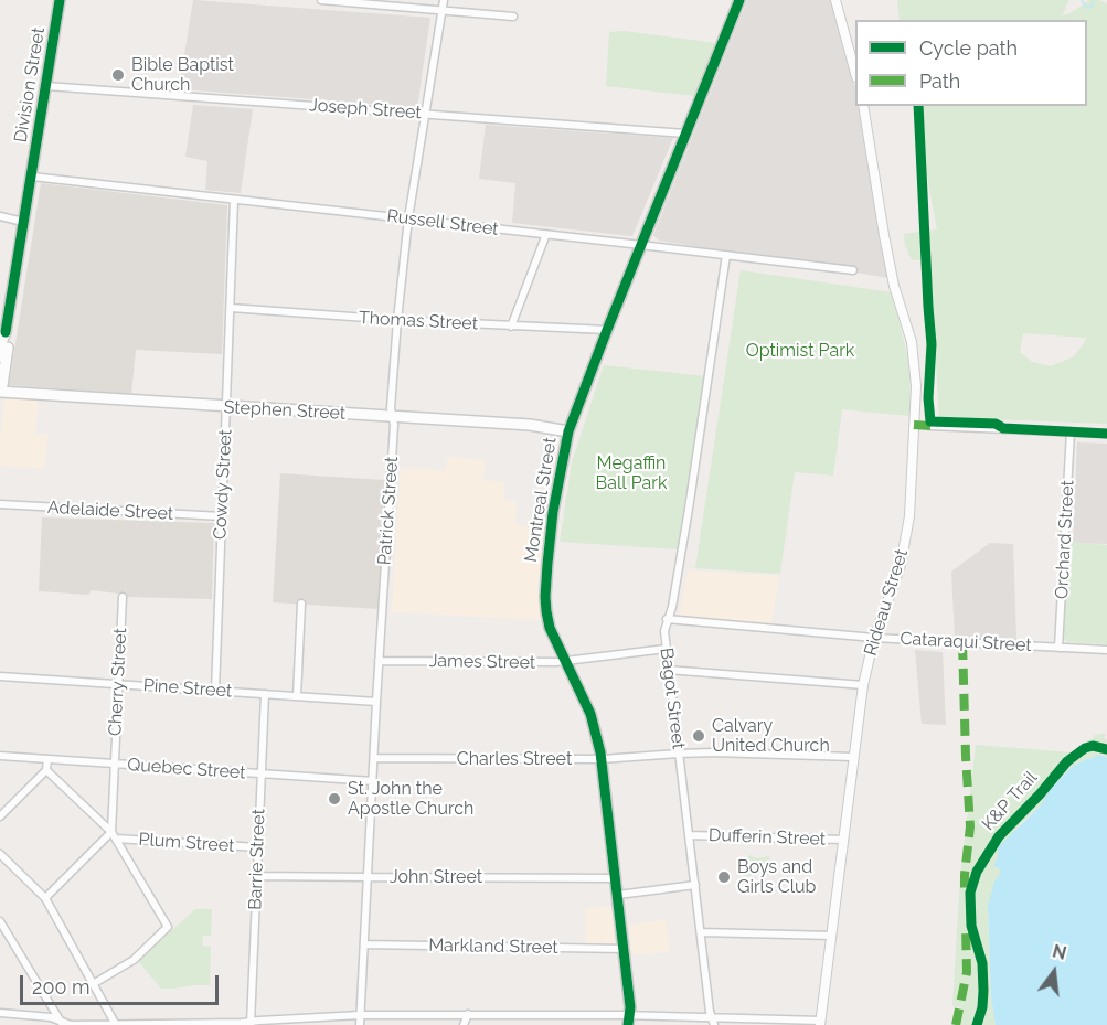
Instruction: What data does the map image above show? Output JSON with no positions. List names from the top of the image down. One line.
{"streets":{"main road":["Division Street","Stephen Street","Montreal Street"],"street":["Joseph Street","Russell Street","Thomas Street","Cowdy Street","Adelaide Street","Patrick Street","Orchard Street","Rideau Street","Cataraqui Street","James Street","Cherry Street","Pine Street","Bagot Street","Charles Street","Quebec Street","Dufferin Street","Plum Street","Barrie Street","John Street","Markland Street"],"cycle path":["K&P Trail"]},"crossings":[["Division Street","Joseph Street"],["Division Street","Russell Street"],["Division Street","Stephen Street"],["Joseph Street","Montreal Street"],["Joseph Street","Patrick Street"],["Russell Street","Cowdy Street"],["Russell Street","Montreal Street"],["Russell Street","Patrick Street"],["Russell Street","Bagot Street"],["Thomas Street","Cowdy Street"],["Thomas Street","Montreal Street"],["Thomas Street","Patrick Street"],["Stephen Street","Cowdy Street"],["Stephen Street","Montreal Street"],["Stephen Street","Patrick Street"],["Cowdy Street","Adelaide Street"],["Cowdy Street","Pine Street"],["Montreal Street","James Street"],["Montreal Street","Charles Street"],["Montreal Street","John Street"],["Montreal Street","Markland Street"],["Patrick Street","James Street"],["Patrick Street","Pine Street"],["Patrick Street","Charles Street"],["Patrick Street","Quebec Street"],["Patrick Street","John Street"],["Patrick Street","Markland Street"],["Orchard Street","Cataraqui Street"],["Rideau Street","Cataraqui Street"],["Rideau Street","Charles Street"],["Rideau Street","Dufferin Street"],["Cataraqui Street","Bagot Street"],["James Street","Bagot Street"],["Cherry Street","Pine Street"],["Cherry Street","Quebec Street"],["Cherry Street","Plum Street"],["Pine Street","Barrie Street"],["Bagot Street","Charles Street"],["Bagot Street","Dufferin Street"],["Quebec Street","Barrie Street"],["Plum Street","Barrie Street"],["Barrie Street","John Street"]],"parks":["Optimist Park","Megaffin Ball Park"],"places":["Bible Baptist Church","Calvary United Church","St. John the Apostle Church","Boys and Girls Club"],"legend":["Cycle path","Path"],"scale_bar":"200 m","north":"top"}
